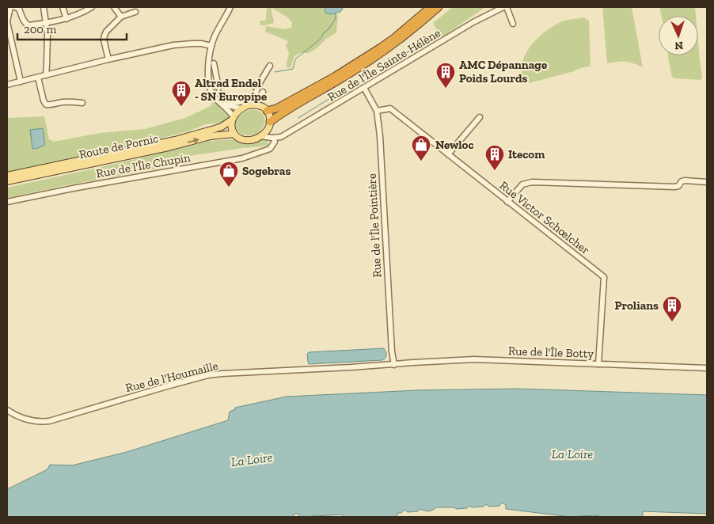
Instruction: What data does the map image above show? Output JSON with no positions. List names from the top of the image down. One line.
{"streets":{"main road":["Route de Pornic"],"street":["Rue de l'Île Sainte-Hélène","Rue de l'Île Chupin","Rue Victor Schœlcher","Rue de l'Île Pointière","Rue de l'Île Botty","Rue de l'Houmaille"]},"crossings":[["Rue de l'Île Sainte-Hélène","Rue de l'Île Chupin"],["Rue de l'Île Sainte-Hélène","Rue de l'Île Pointière"],["Rue Victor Schœlcher","Rue de l'Île Pointière"],["Rue Victor Schœlcher","Rue de l'Île Botty"],["Rue de l'Île Pointière","Rue de l'Île Botty"],["Rue de l'Île Pointière","Rue de l'Houmaille"],["Rue de l'Île Botty","Rue de l'Houmaille"]],"water":["La Loire"],"places":{"building":["AMC Dépannage Poids Lourds","Altrad Endel - SN Europipe","Itecom","Prolians"],"shop":["Newloc","Sogebras"]},"scale_bar":"200 m","north":"bottom"}
